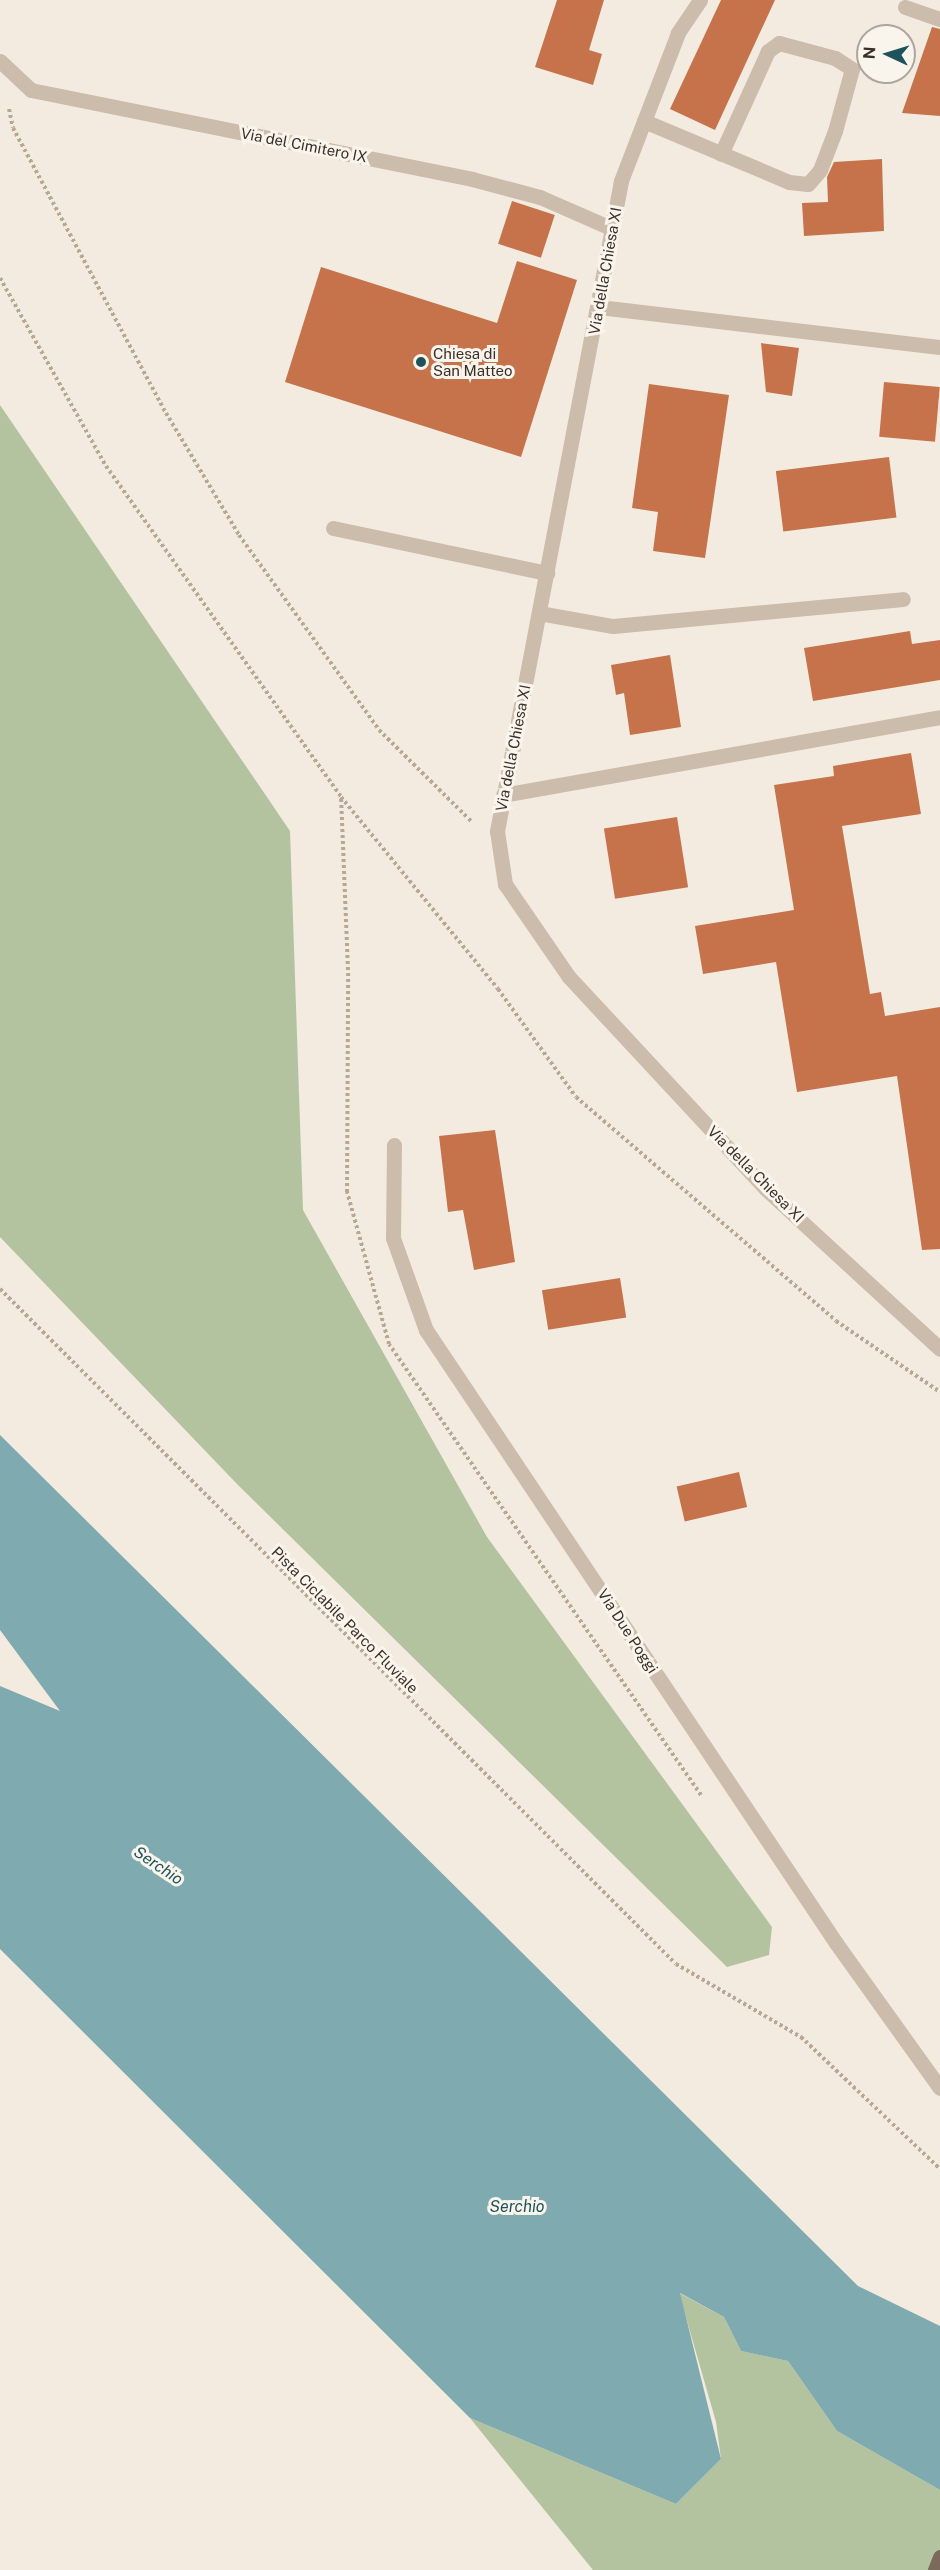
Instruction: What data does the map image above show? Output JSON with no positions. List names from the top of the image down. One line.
{"streets":{"street":["Via del Cimitero IX","Via della Chiesa XI","Via Due Poggi"],"path":["Pista Ciclabile Parco Fluviale"]},"crossings":[["Via del Cimitero IX","Via della Chiesa XI"]],"water":["Serchio"],"places":["Chiesa di San Matteo"],"north":"left"}
